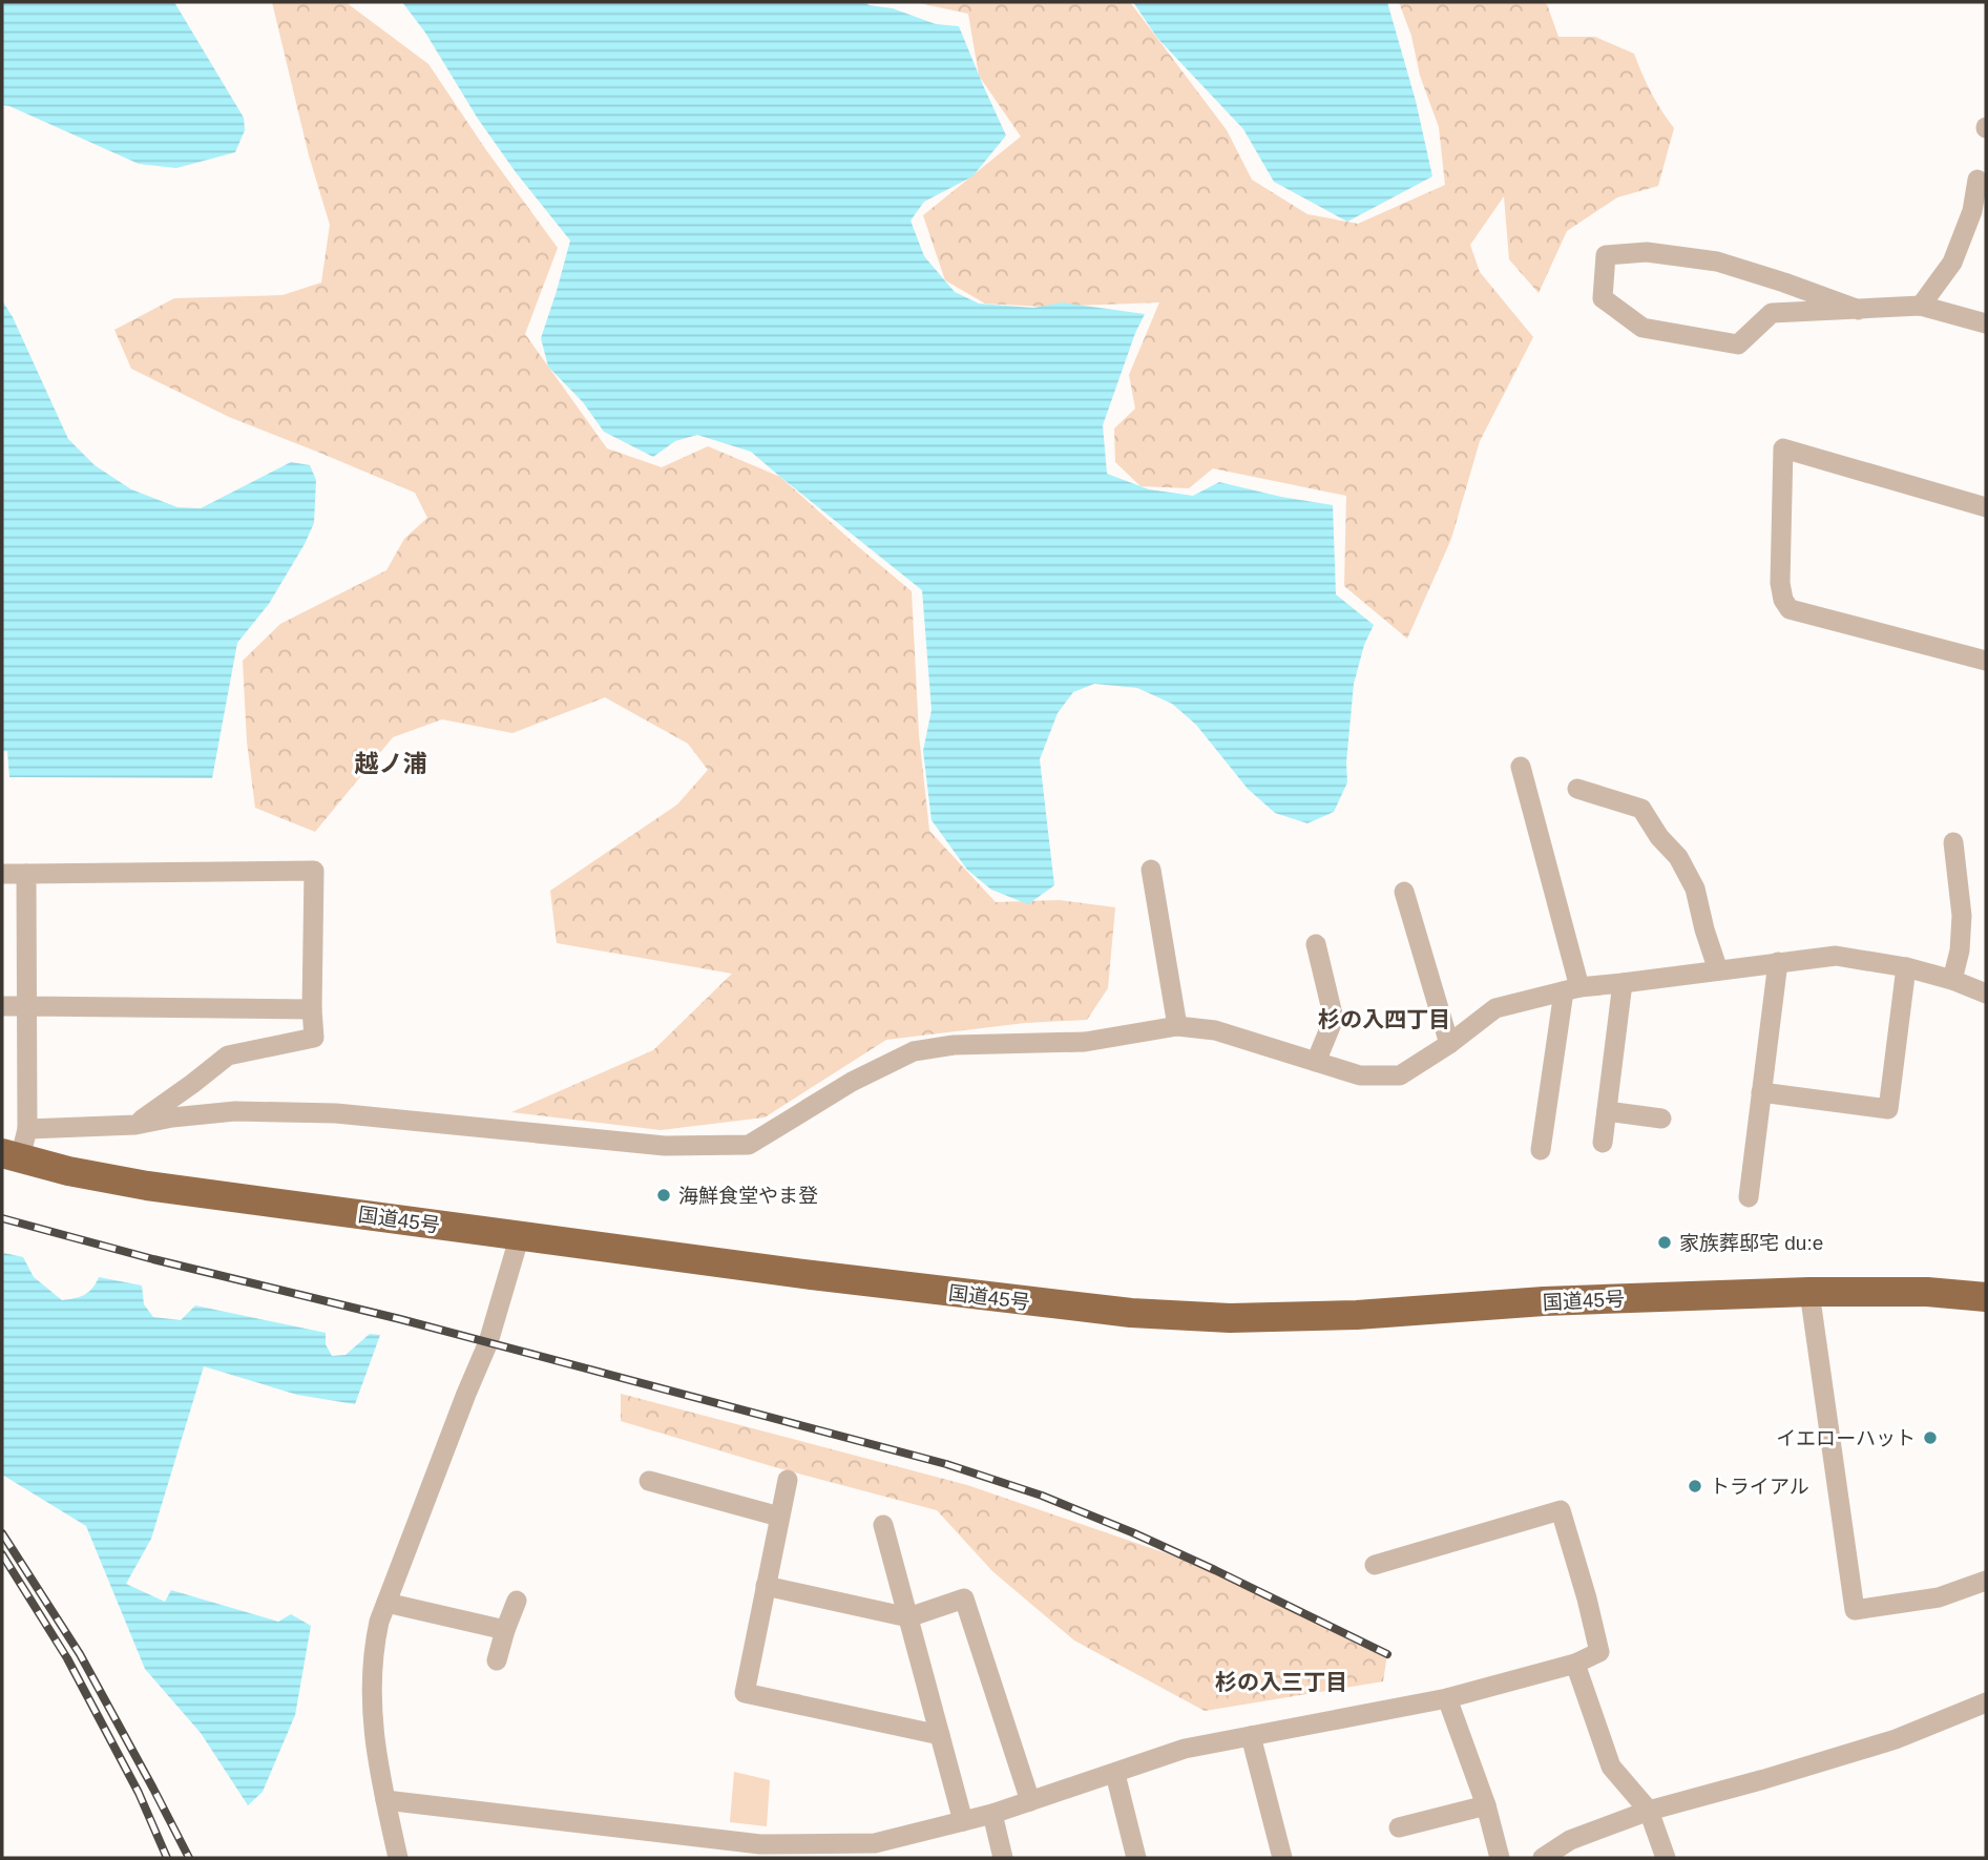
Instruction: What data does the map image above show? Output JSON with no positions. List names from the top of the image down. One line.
{"streets":{"highway":["国道45号"]},"districts":["越ノ浦","杉の入四丁目","杉の入三丁目"],"places":["海鮮食堂やま登","家族葬邸宅 du:e","イエローハット","トライアル"]}
